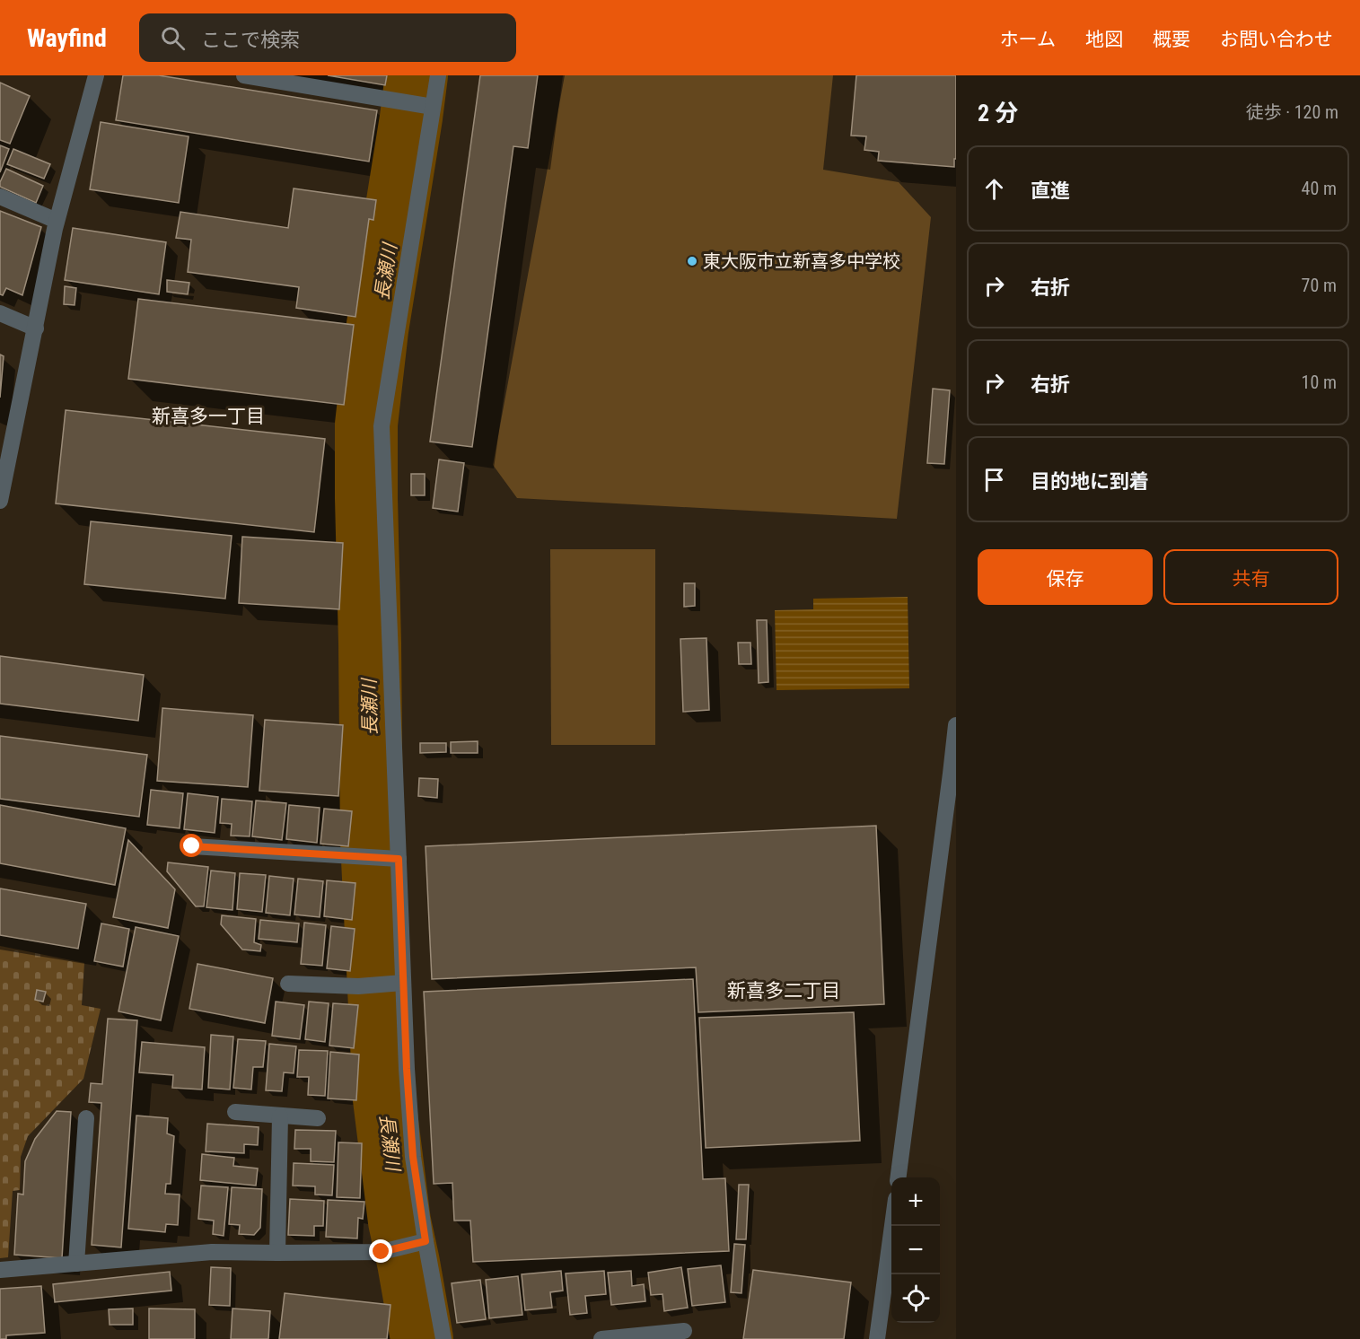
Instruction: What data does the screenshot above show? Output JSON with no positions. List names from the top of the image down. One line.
{"districts":["新喜多一丁目","新喜多二丁目"],"water":["長瀬川"],"places":["東大阪市立新喜多中学校"],"page":{"header":"Wayfind","search":"ここで検索","nav":["ホーム","地図","概要","お問い合わせ"],"heading":["2 分","徒歩 · 120 m"],"list":[["直進","40 m"],["右折","70 m"],["右折","10 m"],"目的地に到着"],"buttons":["保存","共有"],"map_buttons":["+","−"]}}
